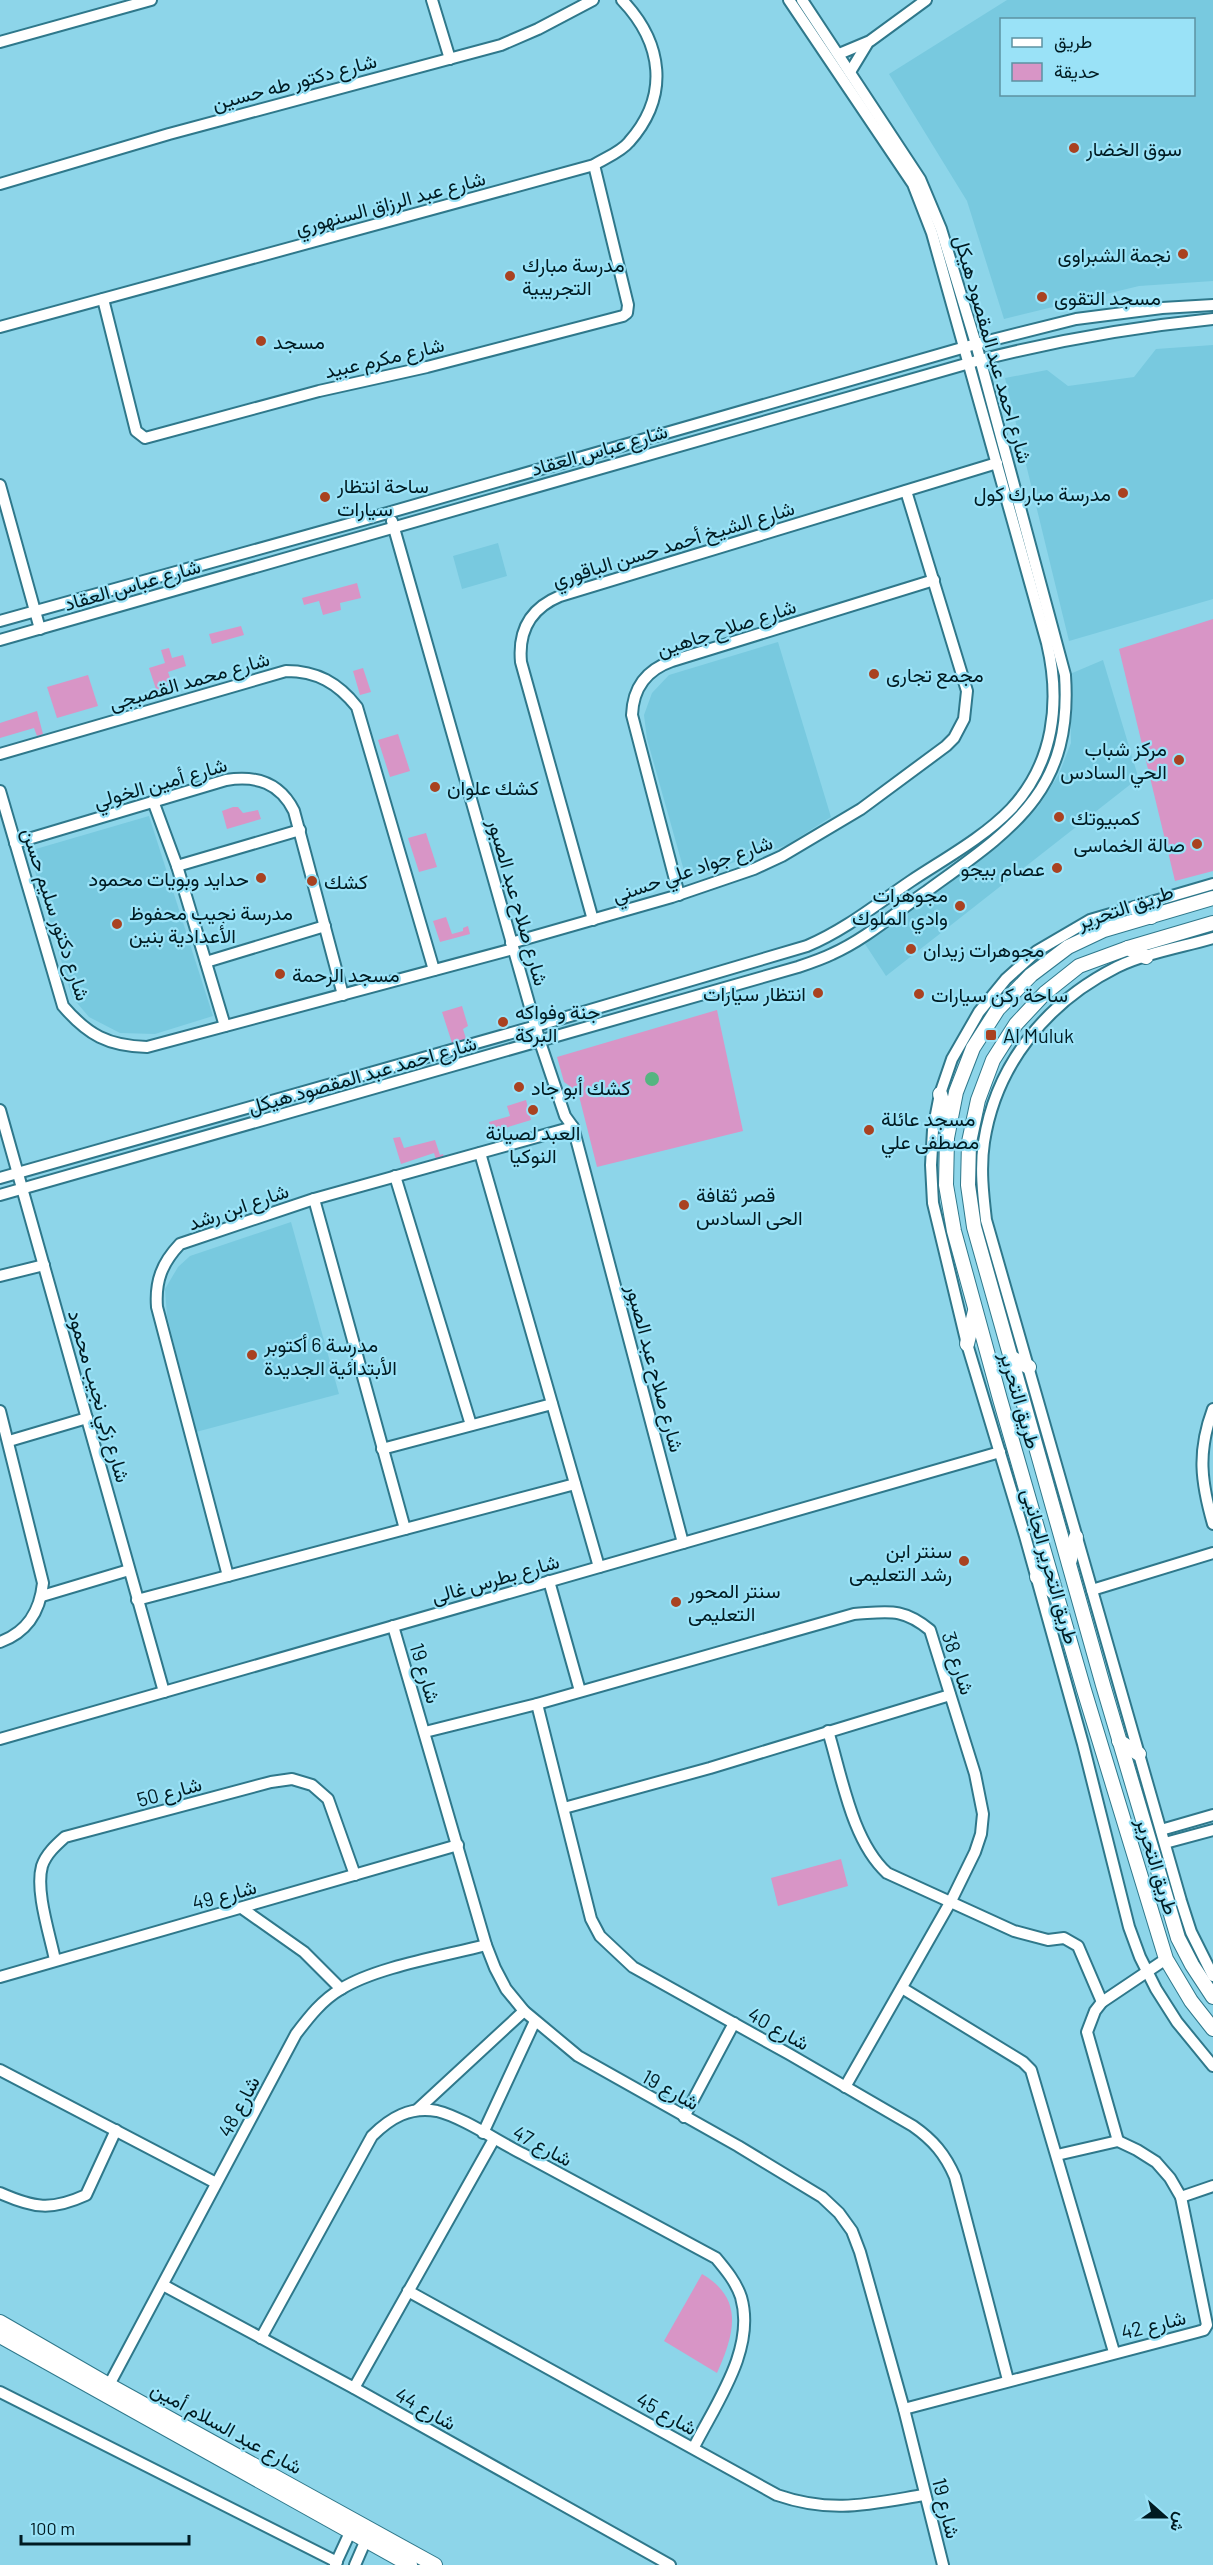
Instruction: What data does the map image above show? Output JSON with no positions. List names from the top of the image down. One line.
{"streets":{"street":["شارع دكتور طه حسين","شارع عبد الرزاق السنهوري","شارع احمد عبد المقصود هيكل","شارع مكرم عبيد","شارع عباس العقاد","شارع الشيخ أحمد حسن الباقوري","شارع صلاح جاهين","شارع محمد القصبجى","شارع أمين الخولي","شارع جواد علي حسني","شارع صلاح عبد الصبور","طريق التحرير","شارع دكتور سليم حسن","شارع ابن رشد","شارع زكي نجيب محمود","طريق التحرير الجانبى","شارع بطرس غالى","شارع 38","شارع 19","شارع 50","شارع 49","شارع 40","شارع 48","شارع 47","شارع 42","شارع 44","شارع 45","شارع عبد السلام أمين"]},"crossings":[["شارع عبد الرزاق السنهوري","شارع مكرم عبيد"],["شارع احمد عبد المقصود هيكل","شارع عباس العقاد"],["شارع احمد عبد المقصود هيكل","شارع الشيخ أحمد حسن الباقوري"],["شارع احمد عبد المقصود هيكل","شارع صلاح عبد الصبور"],["شارع احمد عبد المقصود هيكل","شارع زكي نجيب محمود"],["شارع عباس العقاد","شارع صلاح عبد الصبور"],["شارع الشيخ أحمد حسن الباقوري","شارع جواد علي حسني"],["شارع صلاح جاهين","شارع جواد علي حسني"],["شارع محمد القصبجى","شارع دكتور سليم حسن"],["شارع أمين الخولي","شارع دكتور سليم حسن"],["شارع جواد علي حسني","شارع صلاح عبد الصبور"],["شارع جواد علي حسني","شارع دكتور سليم حسن"],["شارع صلاح عبد الصبور","شارع دكتور سليم حسن"],["شارع صلاح عبد الصبور","شارع ابن رشد"],["شارع صلاح عبد الصبور","شارع بطرس غالى"],["شارع زكي نجيب محمود","شارع بطرس غالى"],["طريق التحرير الجانبى","شارع بطرس غالى"],["شارع بطرس غالى","شارع 19"],["شارع 38","شارع 19"],["شارع 38","شارع 40"],["شارع 19","شارع 49"],["شارع 19","شارع 48"],["شارع 19","شارع 42"],["شارع 19","شارع 45"],["شارع 50","شارع 49"],["شارع 40","شارع 42"],["شارع 48","شارع 44"],["شارع 48","شارع عبد السلام أمين"],["شارع 47","شارع 45"]],"places":{"other":["سوق الخضار","نجمة الشبراوى","مدرسة مبارك التجريبية","مسجد التقوى","مسجد","مدرسة مبارك كول","ساحة انتظار سيارات","مجمع تجارى","مركز شباب الحي السادس","كشك علوان","كمبيوتك","صالة الخماسى","عصام بيجو","حدايد وبويات محمود","كشك","مجوهرات وادي الملوك","مدرسة نجيب محفوظ الأعدادية بنين","مجوهرات زيدان","مسجد الرحمة","انتظار سيارات","ساحة ركن سيارات","جنة وفواكه البركة","كشك أبو جاد","العبد لصيانة النوكيا","مسجد عائلة مصطفى علي","قصر ثقافة الحى السادس","مدرسة 6 أكتوبر الأبتدائية الجديدة","سنتر ابن رشد التعليمى","سنتر المحور التعليمى"],"transit":["Al Muluk"]},"legend":["طريق","حديقة"],"scale_bar":"100 m","north":"right"}
